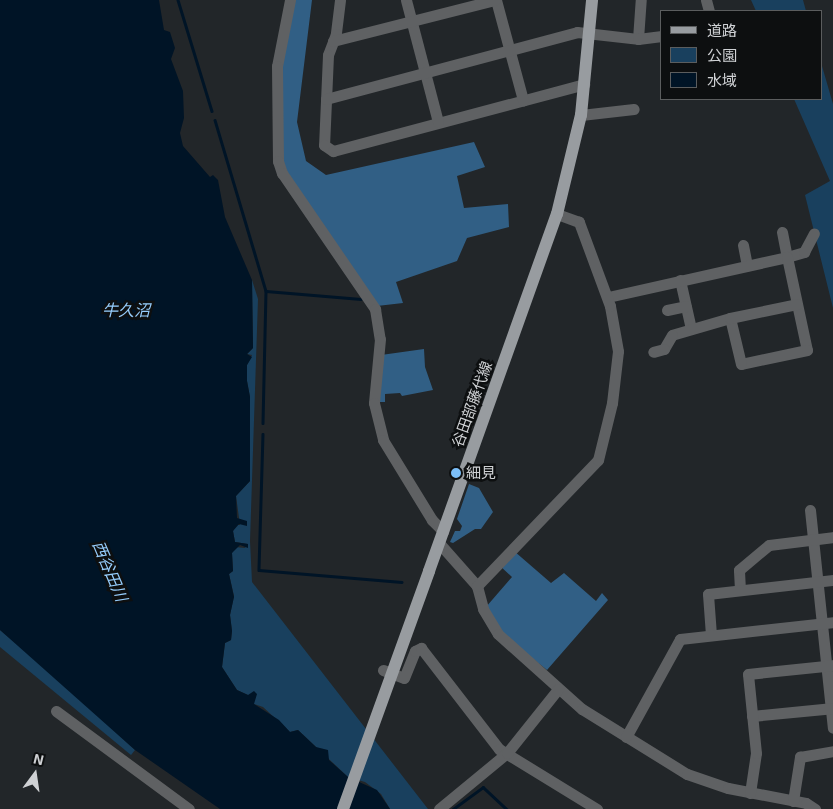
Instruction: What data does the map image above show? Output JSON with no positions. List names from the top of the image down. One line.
{"streets":{"main road":["谷田部藤代線"]},"water":["牛久沼","西谷田川"],"places":["細見"],"legend":["道路","公園","水域"],"north":"top"}
